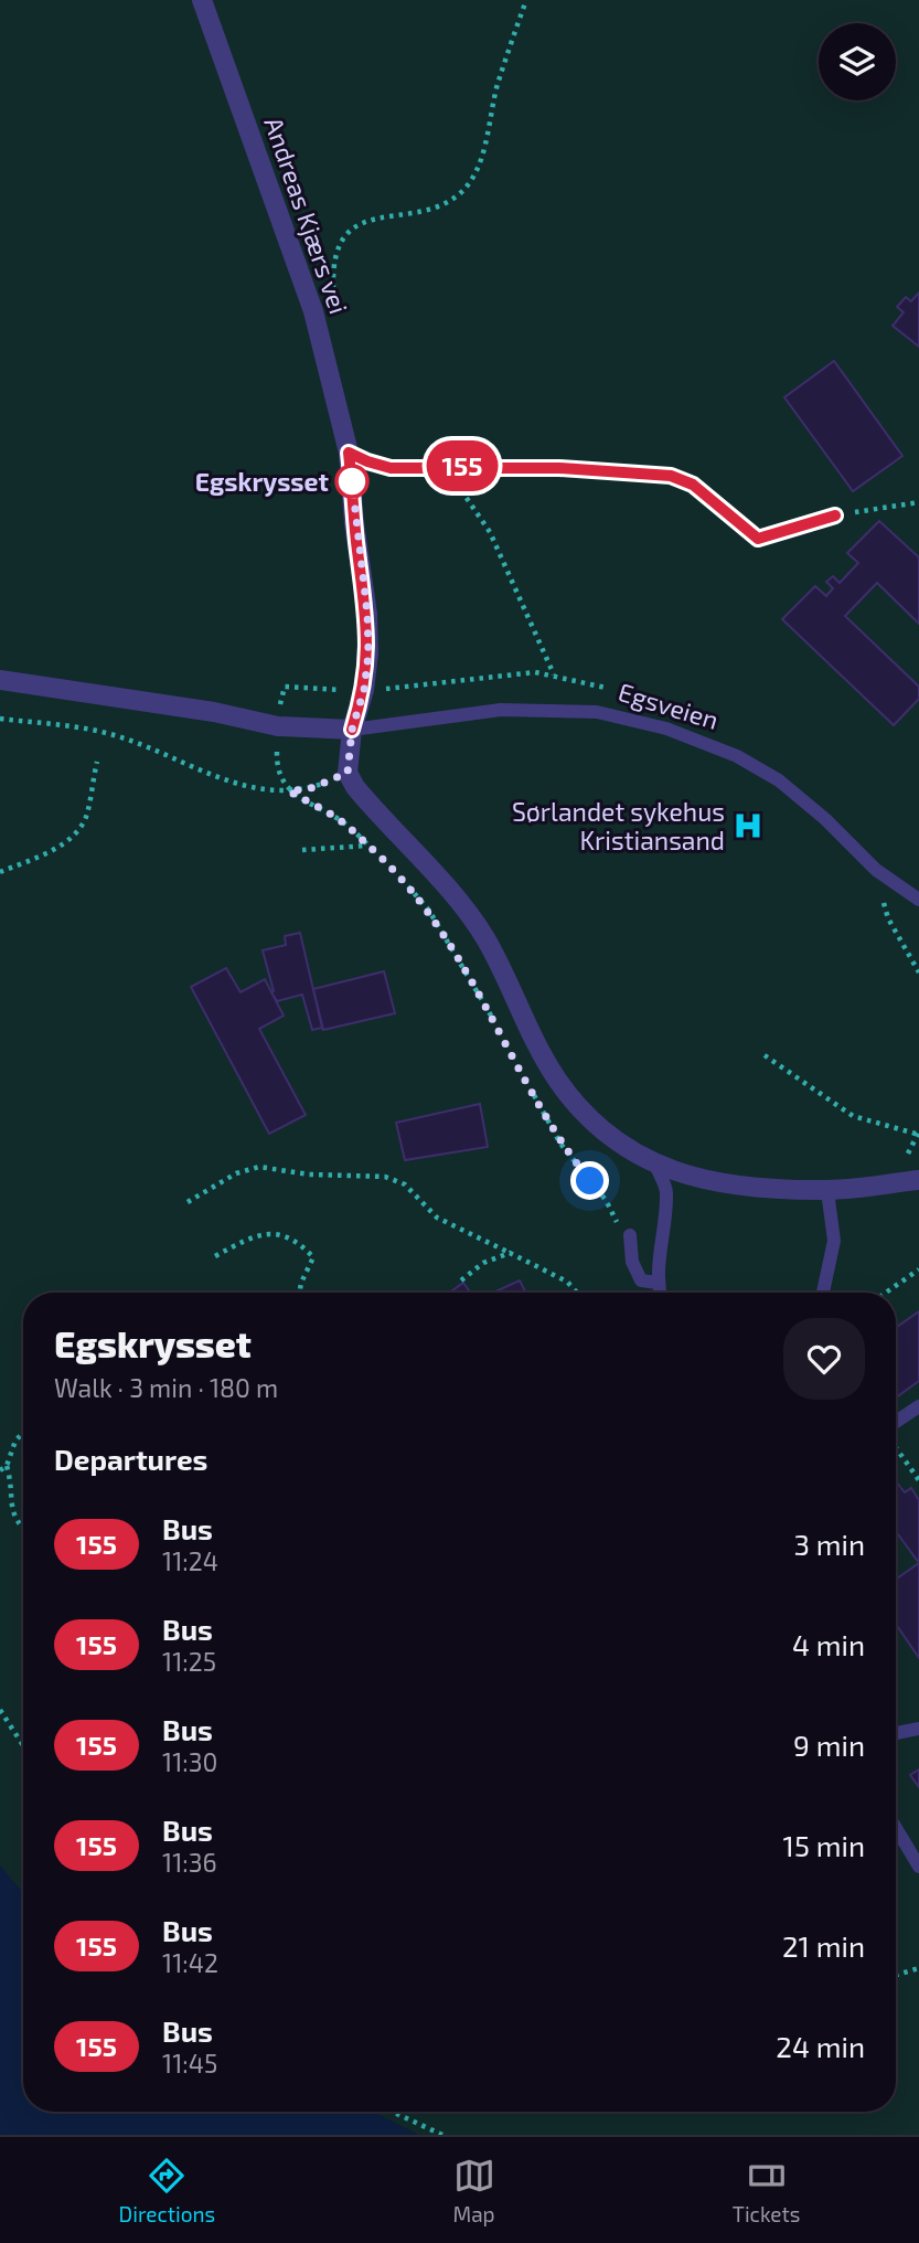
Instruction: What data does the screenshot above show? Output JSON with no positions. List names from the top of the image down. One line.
{"streets":{"street":["Andreas Kjærs vei","Egsveien"]},"crossings":[["Andreas Kjærs vei","Egsveien"]],"places":{"other":["Egskrysset"],"hospital":["Sørlandet sykehus Kristiansand"]},"lines":["bus line 155"],"page":{"on_map":"155","heading":[["Egskrysset","Walk · 3 min · 180 m"],"Departures"],"list":[{"mark":"155","name":"Bus","note":"11:24","value":"3 min"},{"mark":"155","name":"Bus","note":"11:25","value":"4 min"},{"mark":"155","name":"Bus","note":"11:30","value":"9 min"},{"mark":"155","name":"Bus","note":"11:36","value":"15 min"},{"mark":"155","name":"Bus","note":"11:42","value":"21 min"},{"mark":"155","name":"Bus","note":"11:45","value":"24 min"}],"tabs":["Directions","Map","Tickets"]}}
